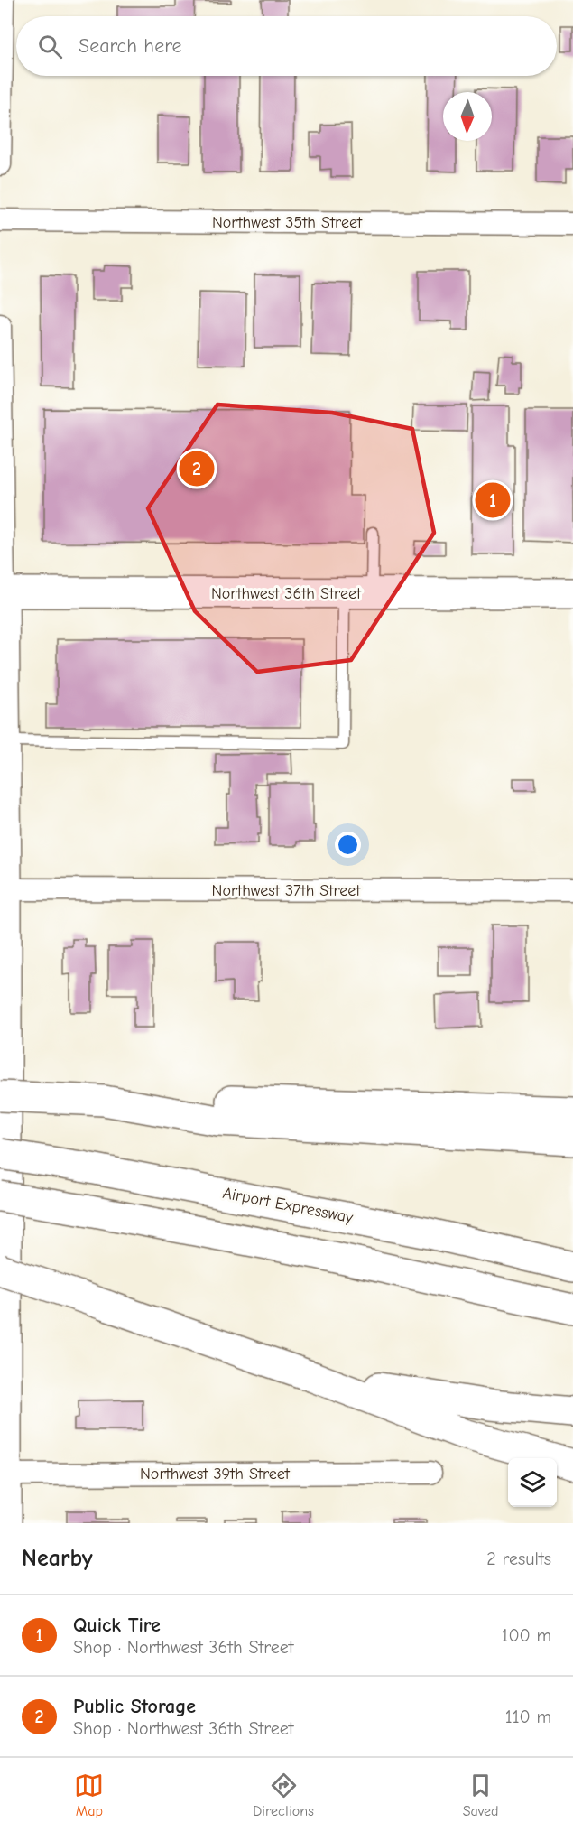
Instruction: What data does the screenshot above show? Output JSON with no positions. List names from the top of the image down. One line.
{"streets":{"main road":["Northwest 36th Street","Airport Expressway"],"street":["Northwest 35th Street","Northwest 37th Street","Northwest 39th Street"]},"north":"bottom","page":{"search":"Search here","pins":["2","1"],"heading":["Nearby","2 results"],"list":[{"mark":"1","name":"Quick Tire","note":"Shop · Northwest 36th Street","value":"100 m"},{"mark":"2","name":"Public Storage","note":"Shop · Northwest 36th Street","value":"110 m"}],"nav":["Map","Directions","Saved"]}}
